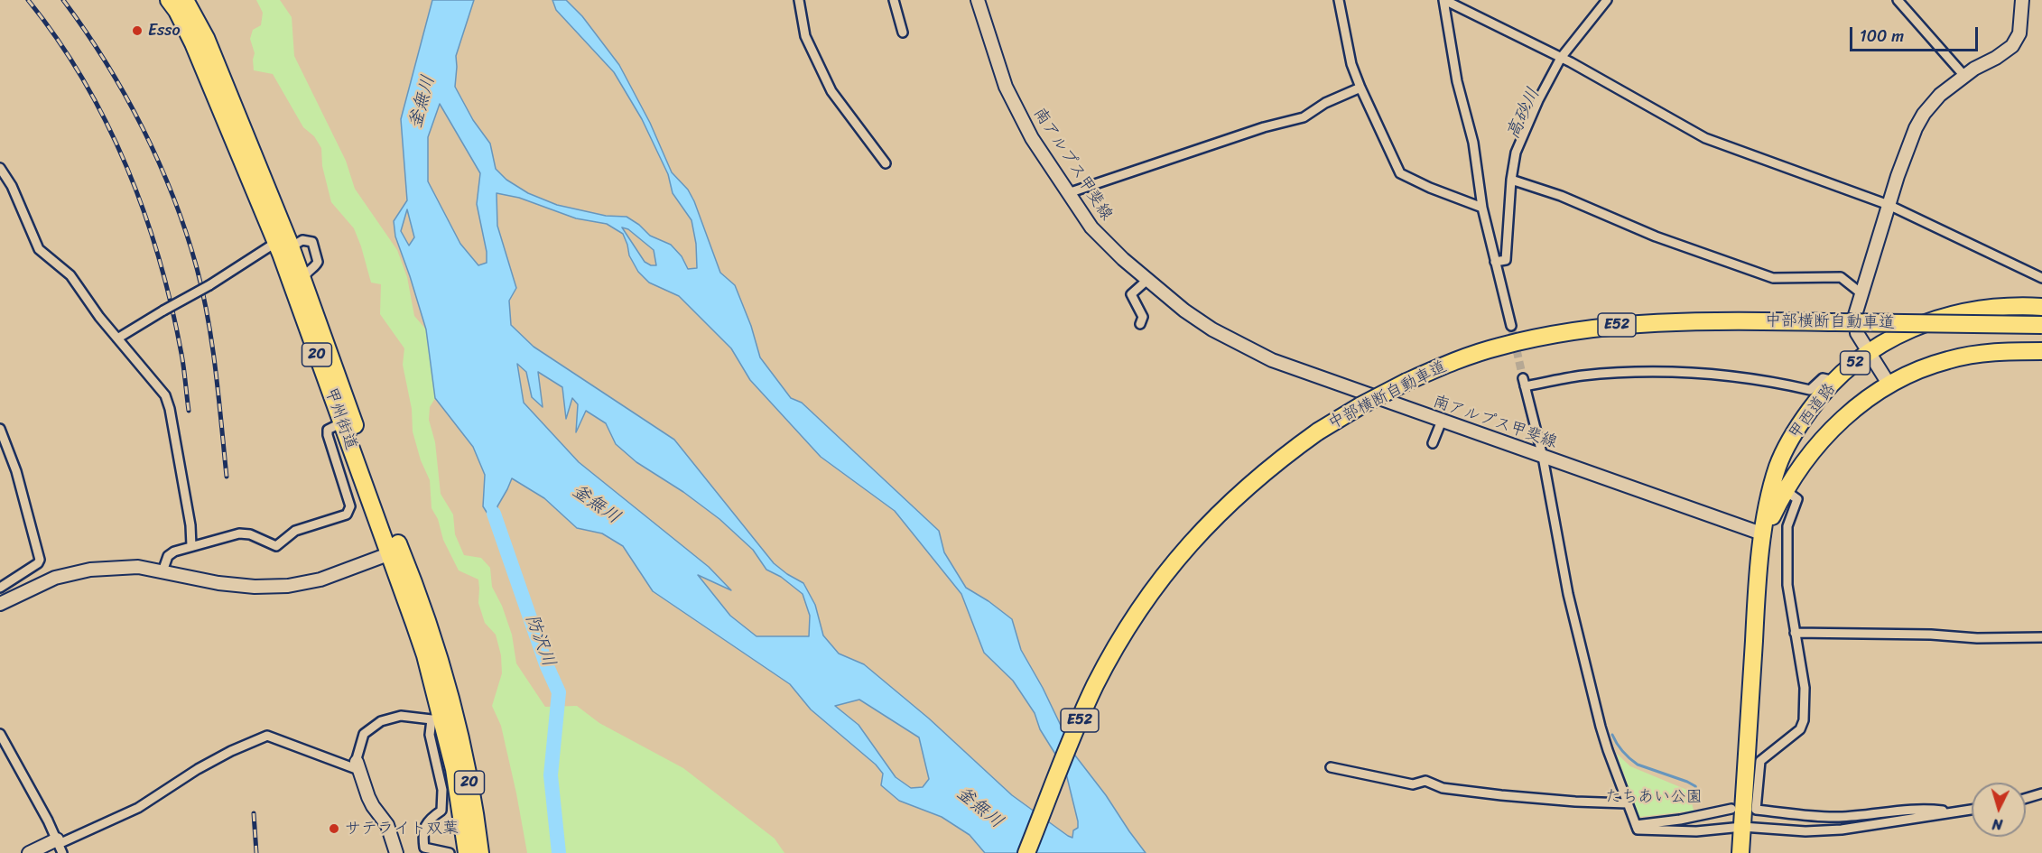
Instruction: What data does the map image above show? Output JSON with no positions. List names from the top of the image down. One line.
{"streets":{"highway":["中部横断自動車道","E52","20","52","甲西道路","甲州街道"],"main road":["南アルプス甲斐線"]},"crossings":[["南アルプス甲斐線","甲西道路"]],"water":["釜無川","高砂川","防沢川"],"parks":["たちあい公園"],"places":["Esso","サテライト双葉"],"scale_bar":"100 m","north":"bottom"}
